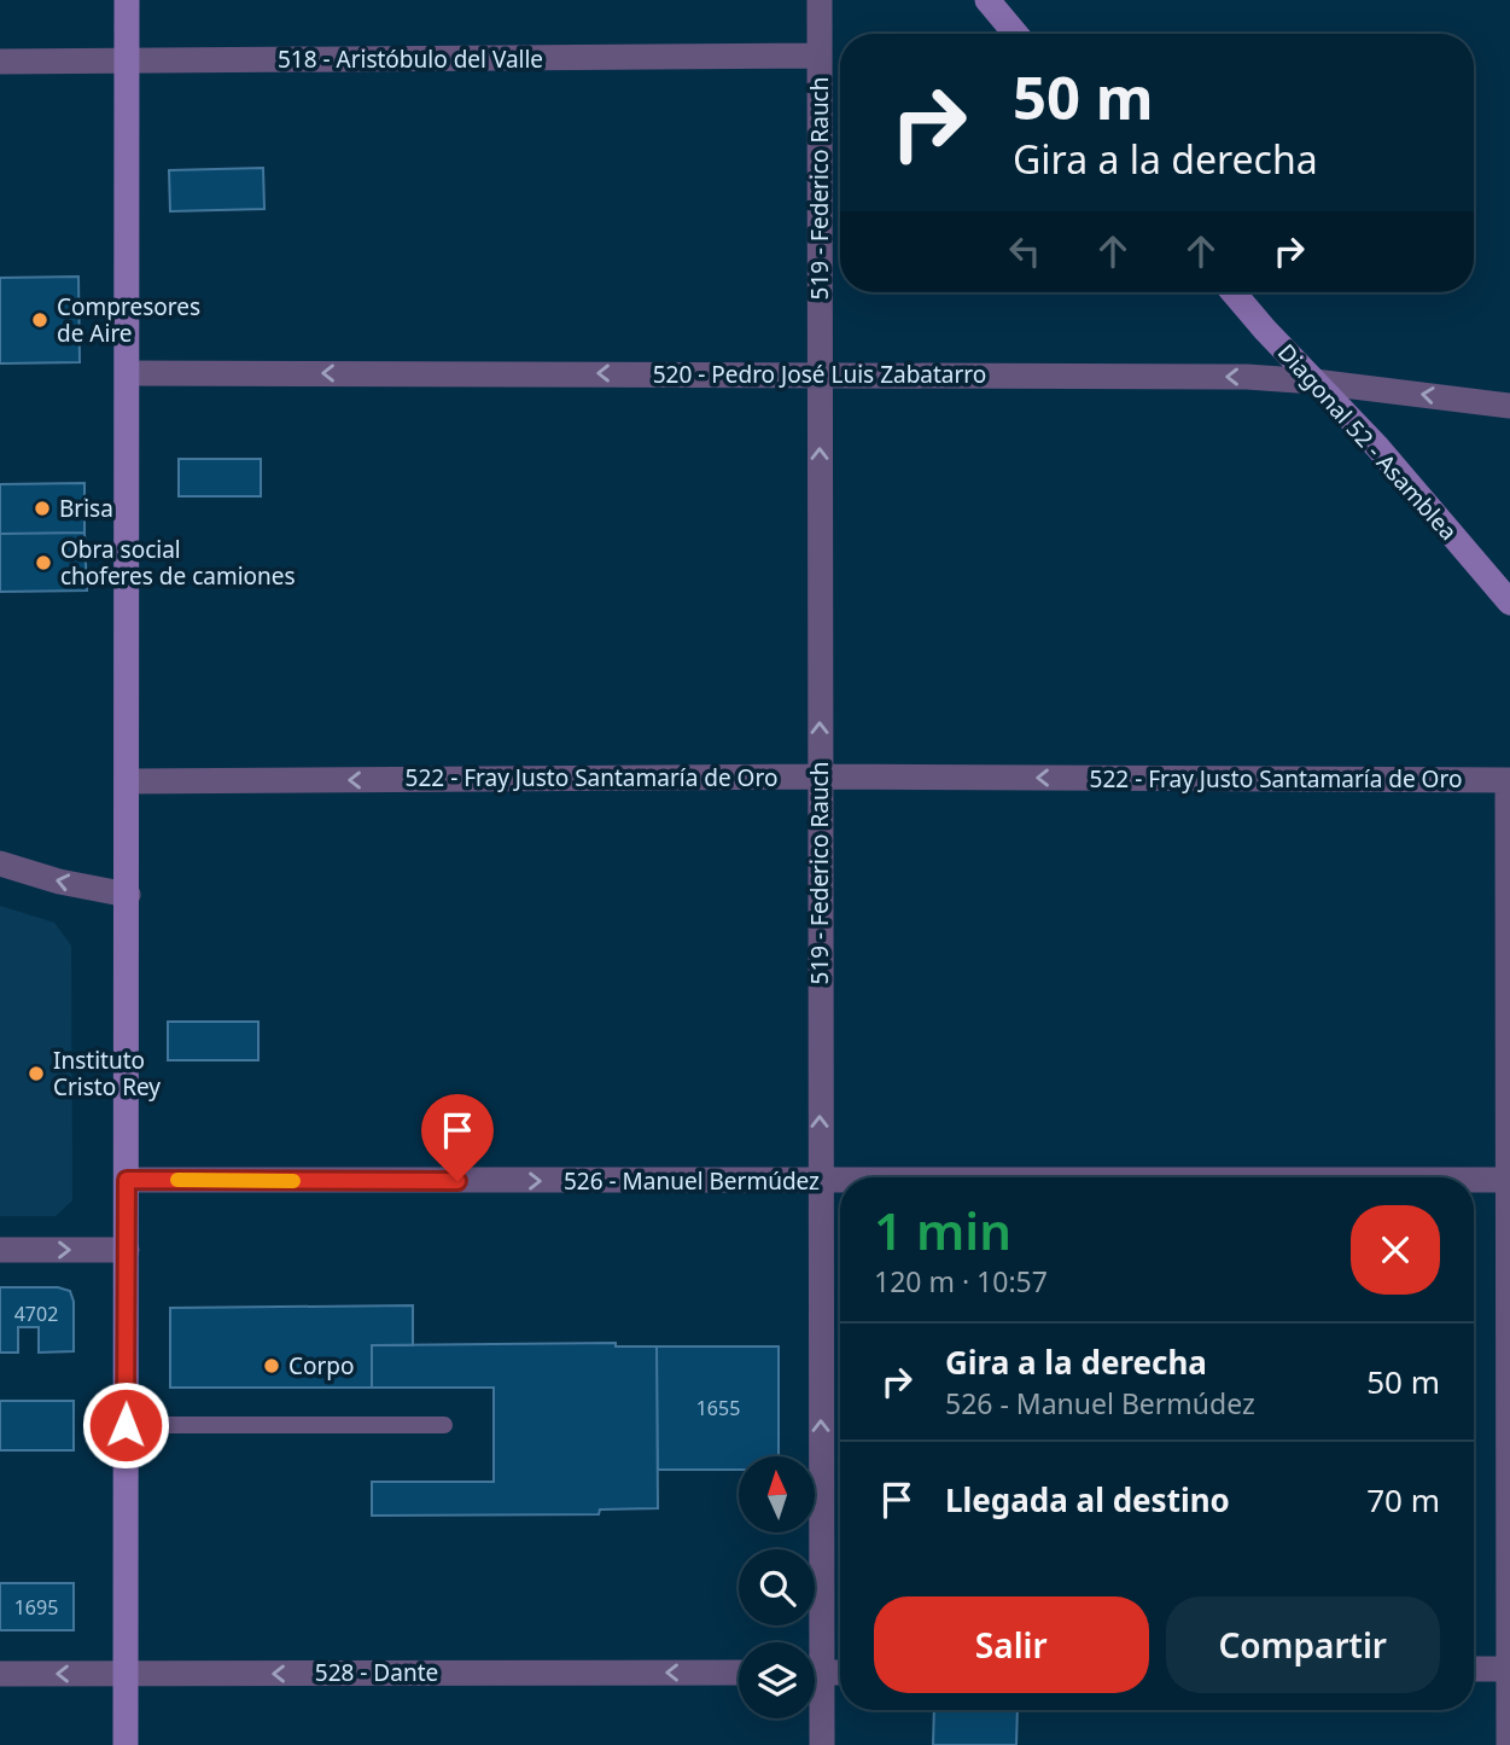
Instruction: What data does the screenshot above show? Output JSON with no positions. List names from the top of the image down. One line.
{"streets":{"main road":["Diagonal 52 - Asamblea"],"street":["518 - Aristóbulo del Valle","519 - Federico Rauch","520 - Pedro José Luis Zabatarro","522 - Fray Justo Santamaría de Oro","526 - Manuel Bermúdez","528 - Dante"]},"crossings":[["518 - Aristóbulo del Valle","519 - Federico Rauch"],["519 - Federico Rauch","520 - Pedro José Luis Zabatarro"],["519 - Federico Rauch","522 - Fray Justo Santamaría de Oro"],["519 - Federico Rauch","526 - Manuel Bermúdez"],["520 - Pedro José Luis Zabatarro","Diagonal 52 - Asamblea"]],"one_way":["519 - Federico Rauch","520 - Pedro José Luis Zabatarro","522 - Fray Justo Santamaría de Oro","526 - Manuel Bermúdez","528 - Dante"],"places":["Compresores de Aire","Brisa","Obra social choferes de camiones","Instituto Cristo Rey","Corpo"],"house_numbers":["4702","1655","1695"],"north":"top","page":{"turn":["50 m","Gira a la derecha"],"heading":["1 min","120 m · 10:57"],"list":[{"name":"Gira a la derecha","note":"526 - Manuel Bermúdez","value":"50 m"},{"name":"Llegada al destino","value":"70 m"}],"buttons":["Salir","Compartir"]}}
